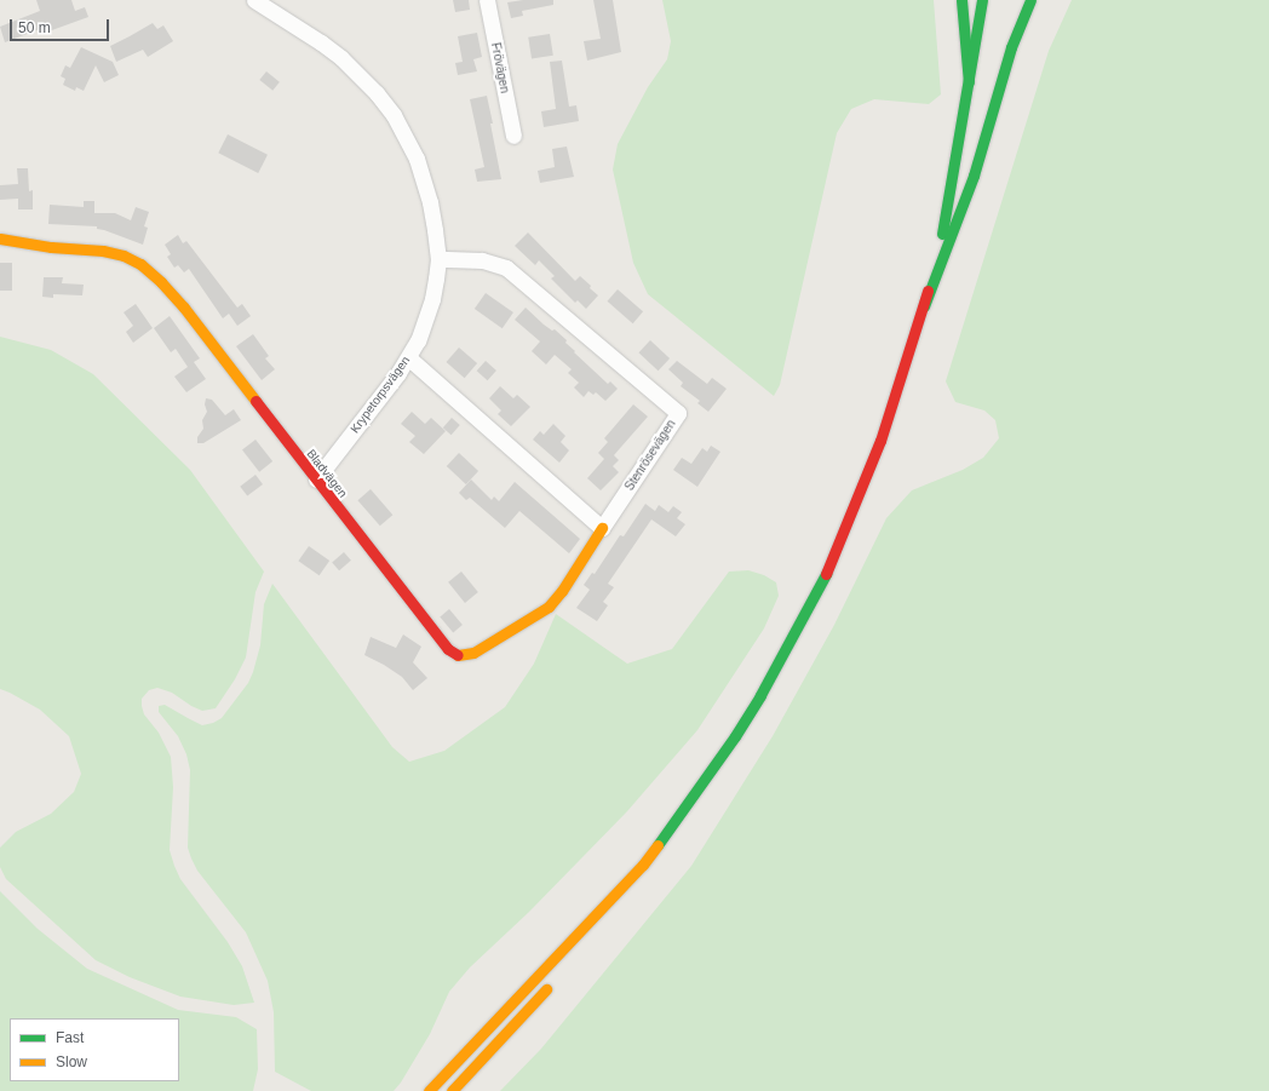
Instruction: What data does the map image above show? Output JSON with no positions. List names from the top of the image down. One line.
{"streets":{"main road":["Bladvägen"],"street":["Frövägen","Krypetorpsvägen","Stenrösevägen"]},"crossings":[["Krypetorpsvägen","Stenrösevägen"],["Krypetorpsvägen","Bladvägen"],["Stenrösevägen","Bladvägen"]],"legend":["Fast","Slow"],"scale_bar":"50 m"}
